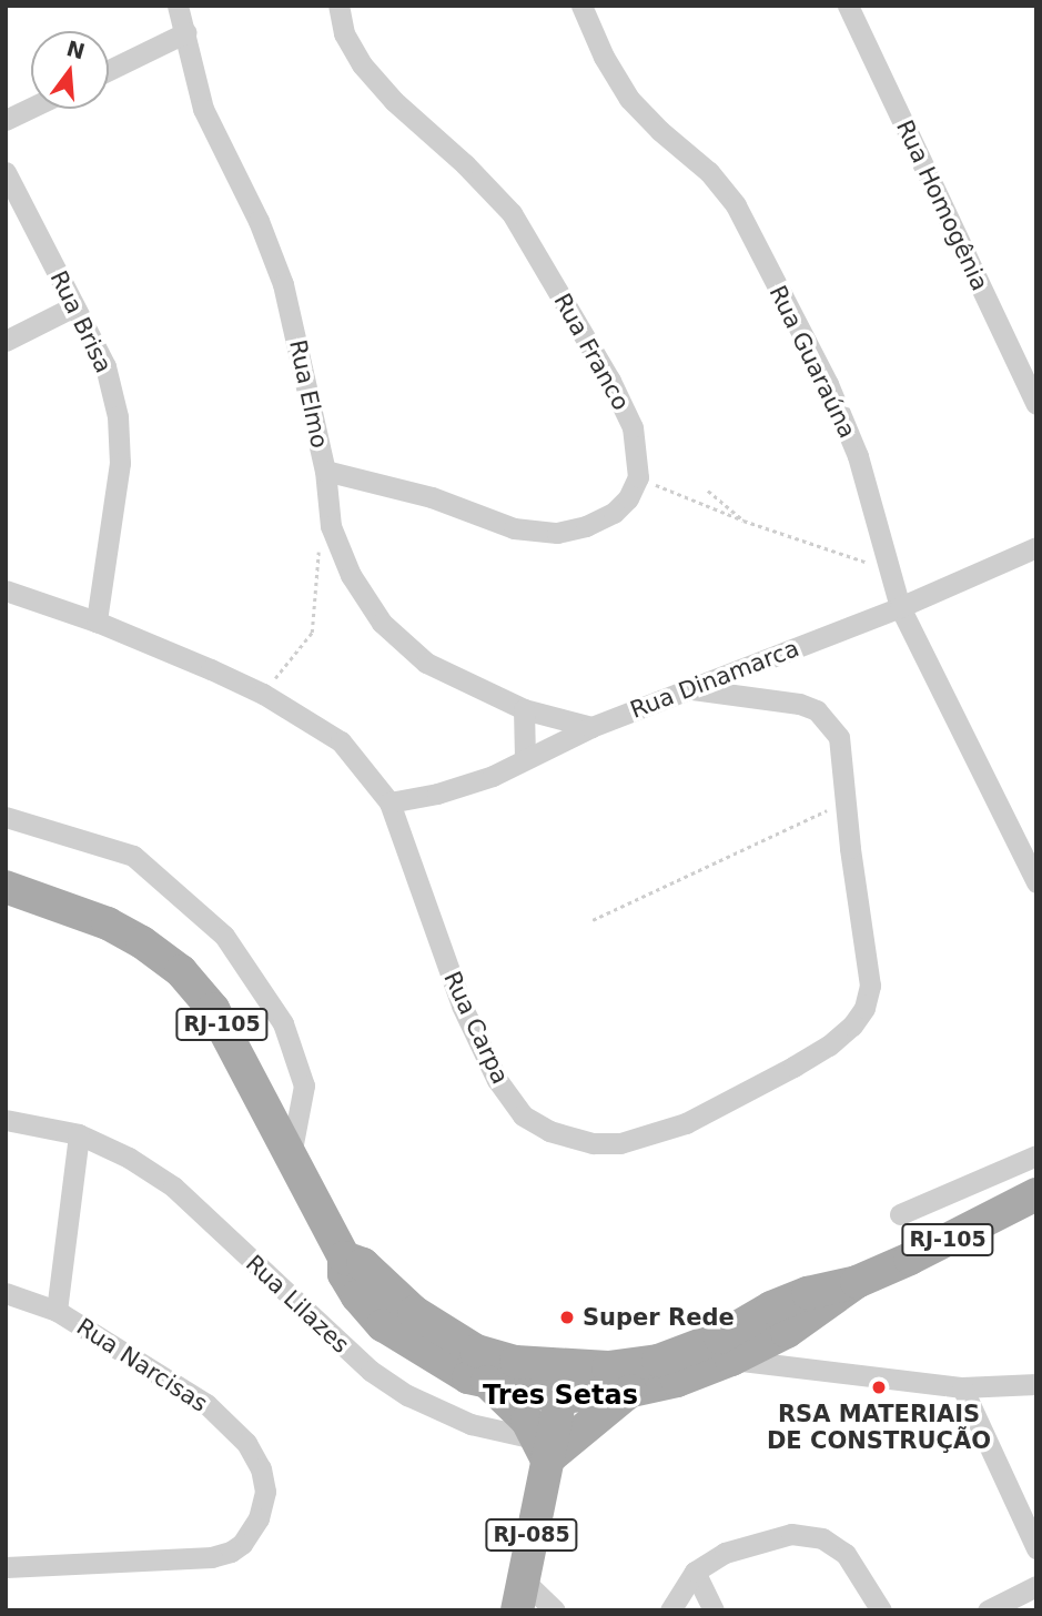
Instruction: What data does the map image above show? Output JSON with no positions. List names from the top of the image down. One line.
{"streets":{"main road":["RJ-105","RJ-085"],"street":["Rua Homogênia","Rua Brisa","Rua Franco","Rua Guaraúna","Rua Elmo","Rua Dinamarca","Rua Carpa","Rua Lilazes","Rua Narcisas"]},"crossings":[["Rua Brisa","Rua Carpa"],["Rua Guaraúna","Rua Dinamarca"],["Rua Elmo","Rua Dinamarca"],["Rua Dinamarca","Rua Carpa"],["RJ-105","RJ-085"],["Rua Lilazes","RJ-085"]],"districts":["Tres Setas"],"places":["Super Rede","RSA MATERIAIS DE CONSTRUÇÃO"],"north":"top"}
